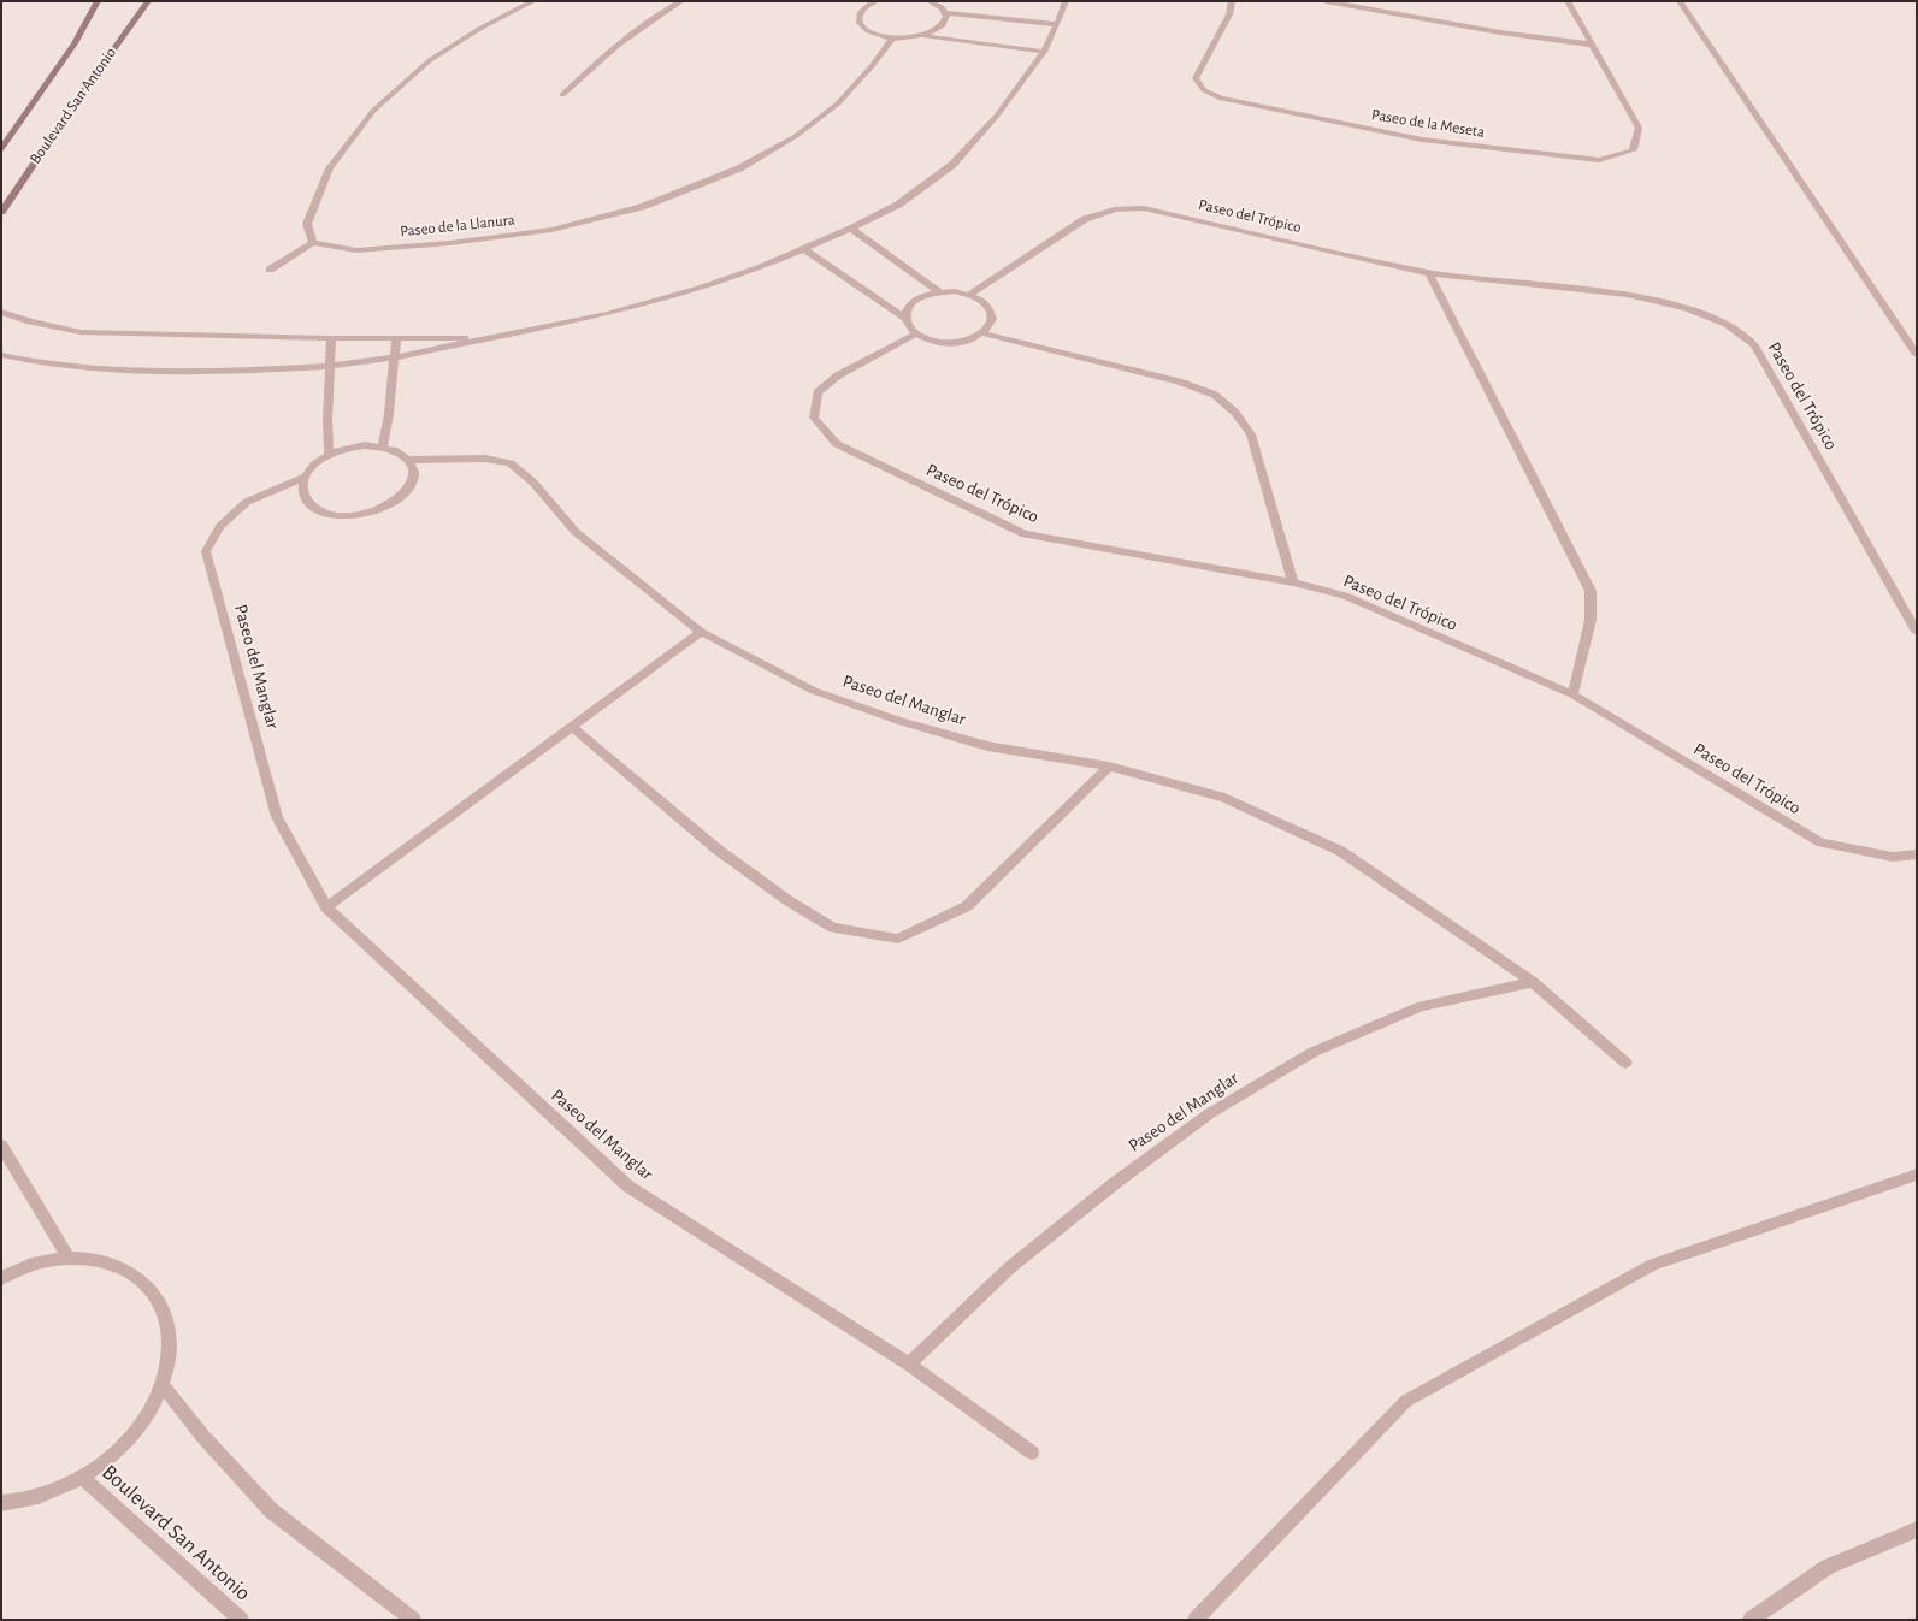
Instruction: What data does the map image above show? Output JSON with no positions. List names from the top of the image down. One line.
{"streets":{"street":["Boulevard San Antonio","Paseo de la Meseta","Paseo del Trópico","Paseo de la Llanura","Paseo del Manglar"]}}
